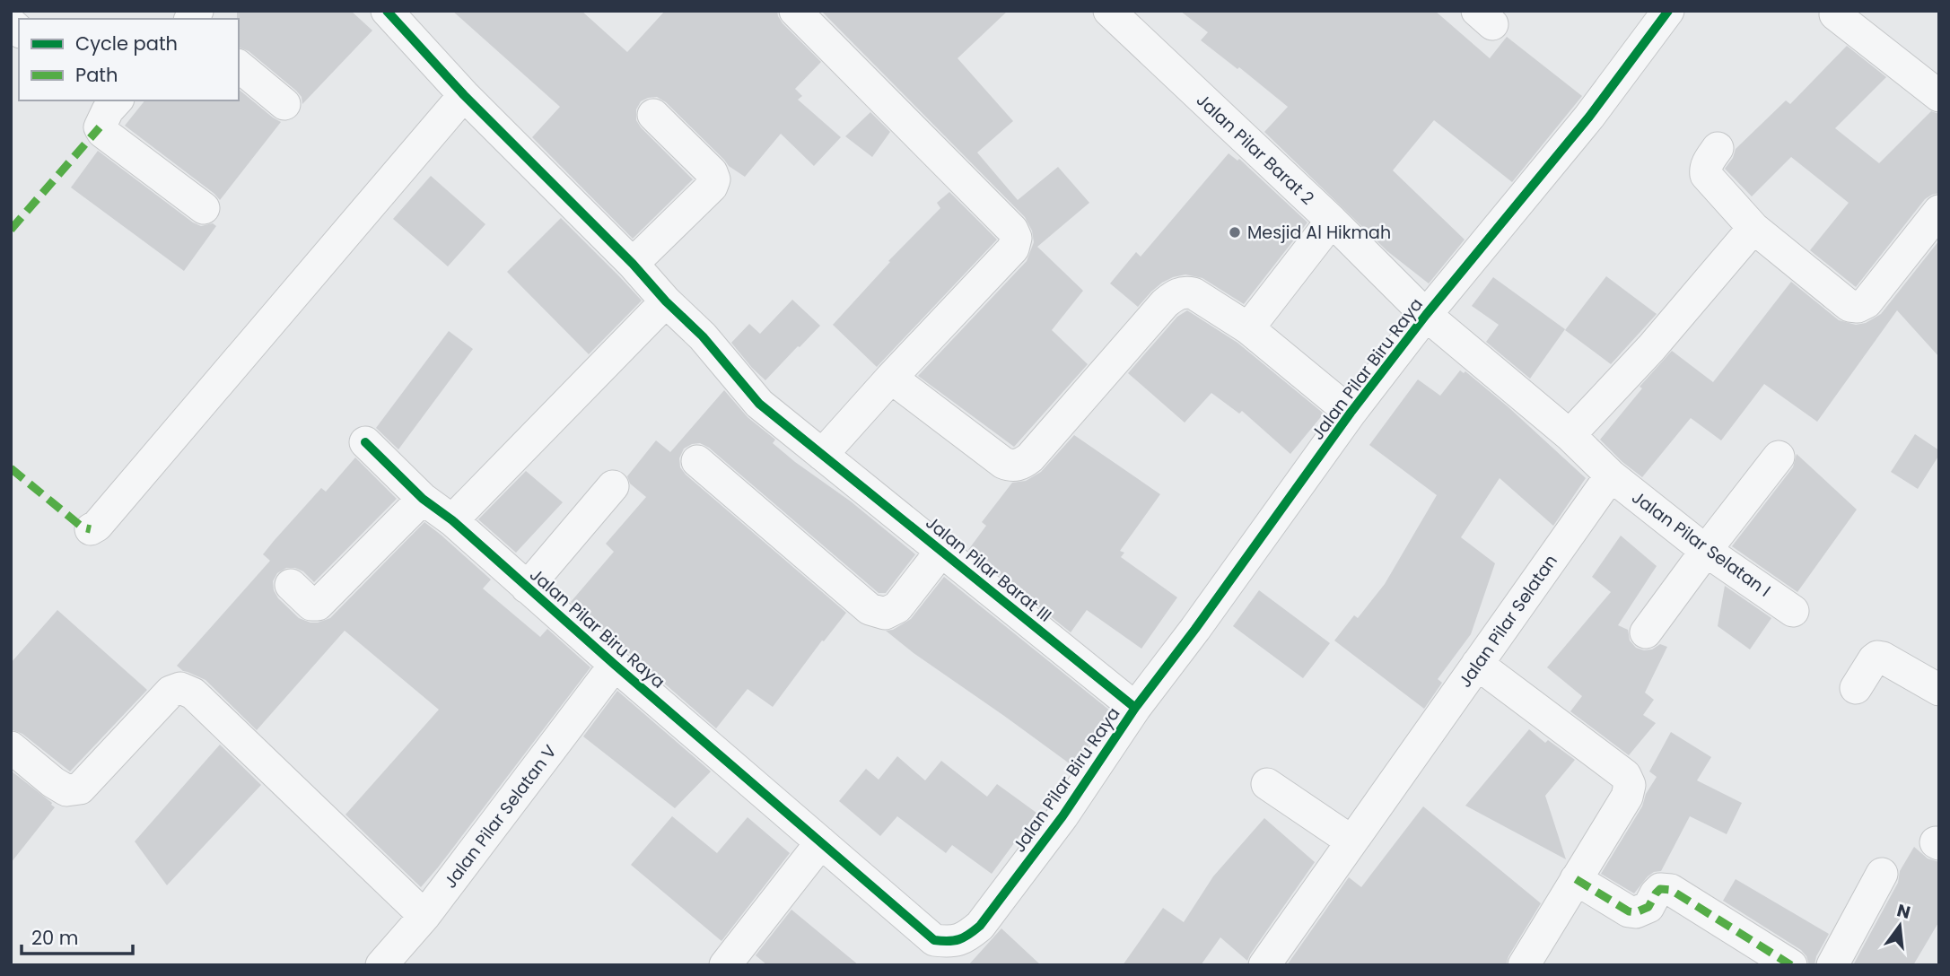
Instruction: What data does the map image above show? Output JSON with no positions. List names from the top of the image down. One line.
{"streets":{"street":["Jalan Pilar Barat 2","Jalan Pilar Biru Raya","Jalan Pilar Selatan I","Jalan Pilar Barat III","Jalan Pilar Selatan","Jalan Pilar Selatan V"]},"crossings":[["Jalan Pilar Barat 2","Jalan Pilar Biru Raya"],["Jalan Pilar Biru Raya","Jalan Pilar Barat III"],["Jalan Pilar Biru Raya","Jalan Pilar Selatan V"],["Jalan Pilar Selatan I","Jalan Pilar Selatan"]],"places":["Mesjid Al Hikmah"],"legend":["Cycle path","Path"],"scale_bar":"20 m","north":"top"}
